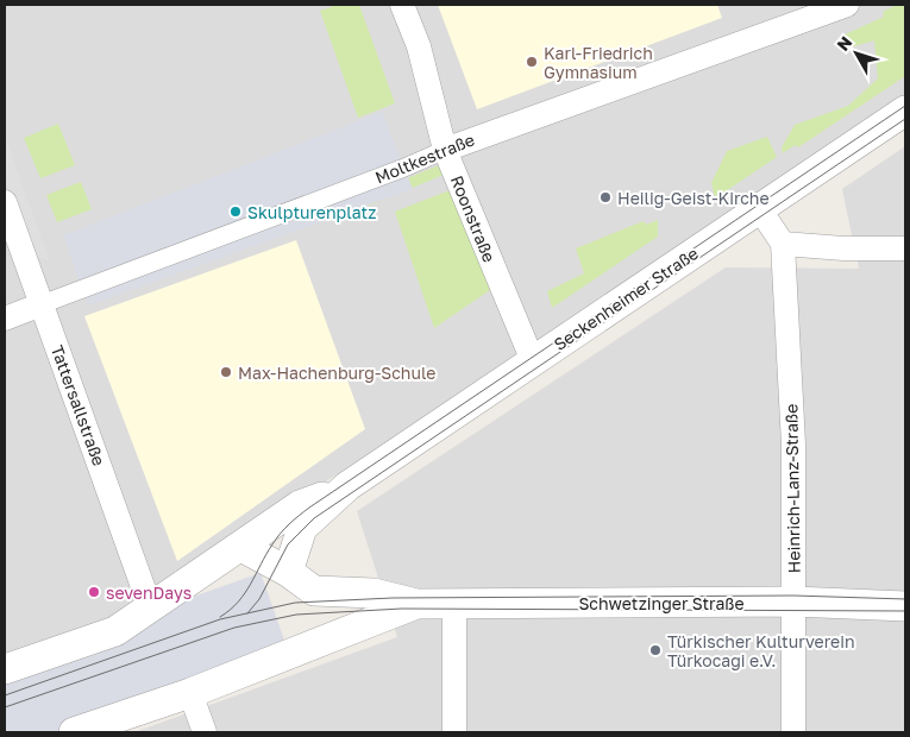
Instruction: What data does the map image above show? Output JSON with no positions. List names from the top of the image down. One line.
{"streets":{"street":["Moltkestraße","Roonstraße","Seckenheimer Straße","Tattersallstraße","Heinrich-Lanz-Straße","Schwetzinger Straße"]},"crossings":[["Moltkestraße","Roonstraße"],["Moltkestraße","Tattersallstraße"],["Roonstraße","Seckenheimer Straße"],["Seckenheimer Straße","Schwetzinger Straße"],["Heinrich-Lanz-Straße","Schwetzinger Straße"]],"places":["Karl-Friedrich Gymnasium","Heilig-Geist-Kirche","Skulpturenplatz","Max-Hachenburg-Schule","sevenDays","Türkischer Kulturverein Türkocagi e.V."],"north":"top left"}
